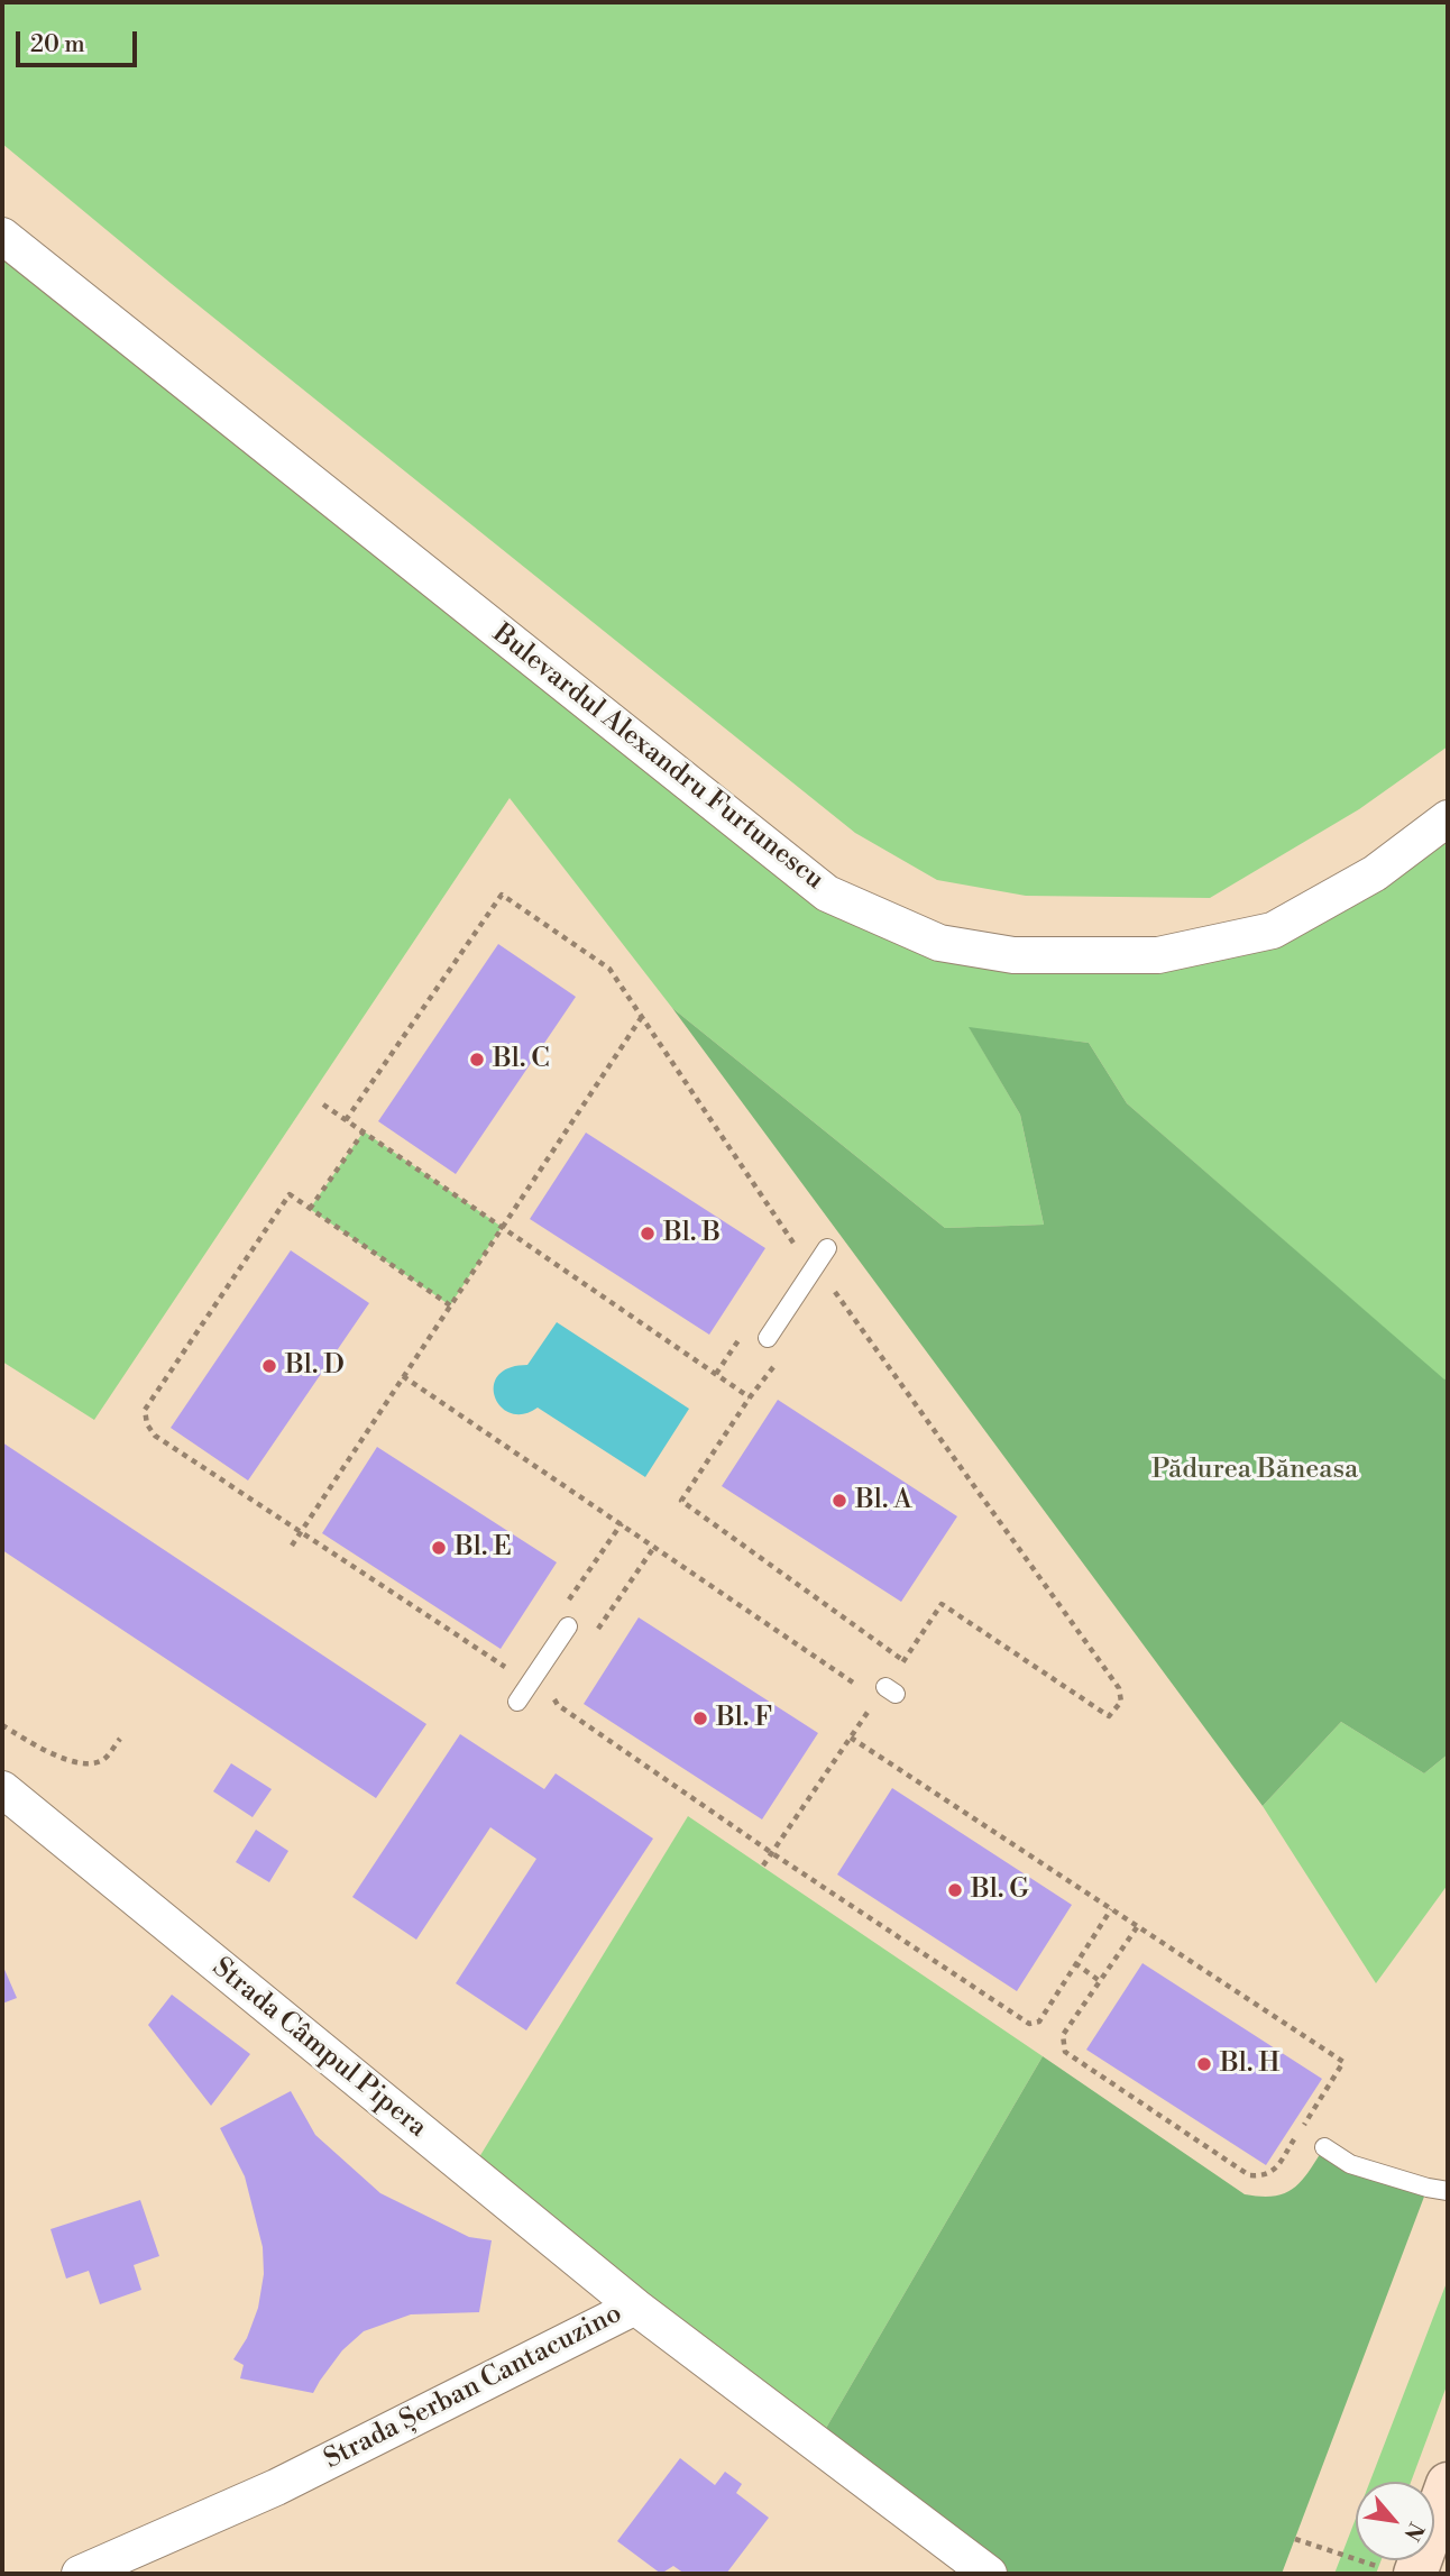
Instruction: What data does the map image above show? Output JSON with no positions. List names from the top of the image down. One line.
{"streets":{"street":["Bulevardul Alexandru Furtunescu","Strada Câmpul Pipera","Strada Șerban Cantacuzino"]},"crossings":[["Strada Câmpul Pipera","Strada Șerban Cantacuzino"]],"parks":["Pădurea Băneasa"],"places":["Bl. C","Bl. B","Bl. D","Bl. A","Bl. E","Bl. F","Bl. G","Bl. H"],"scale_bar":"20 m","north":"bottom right"}
